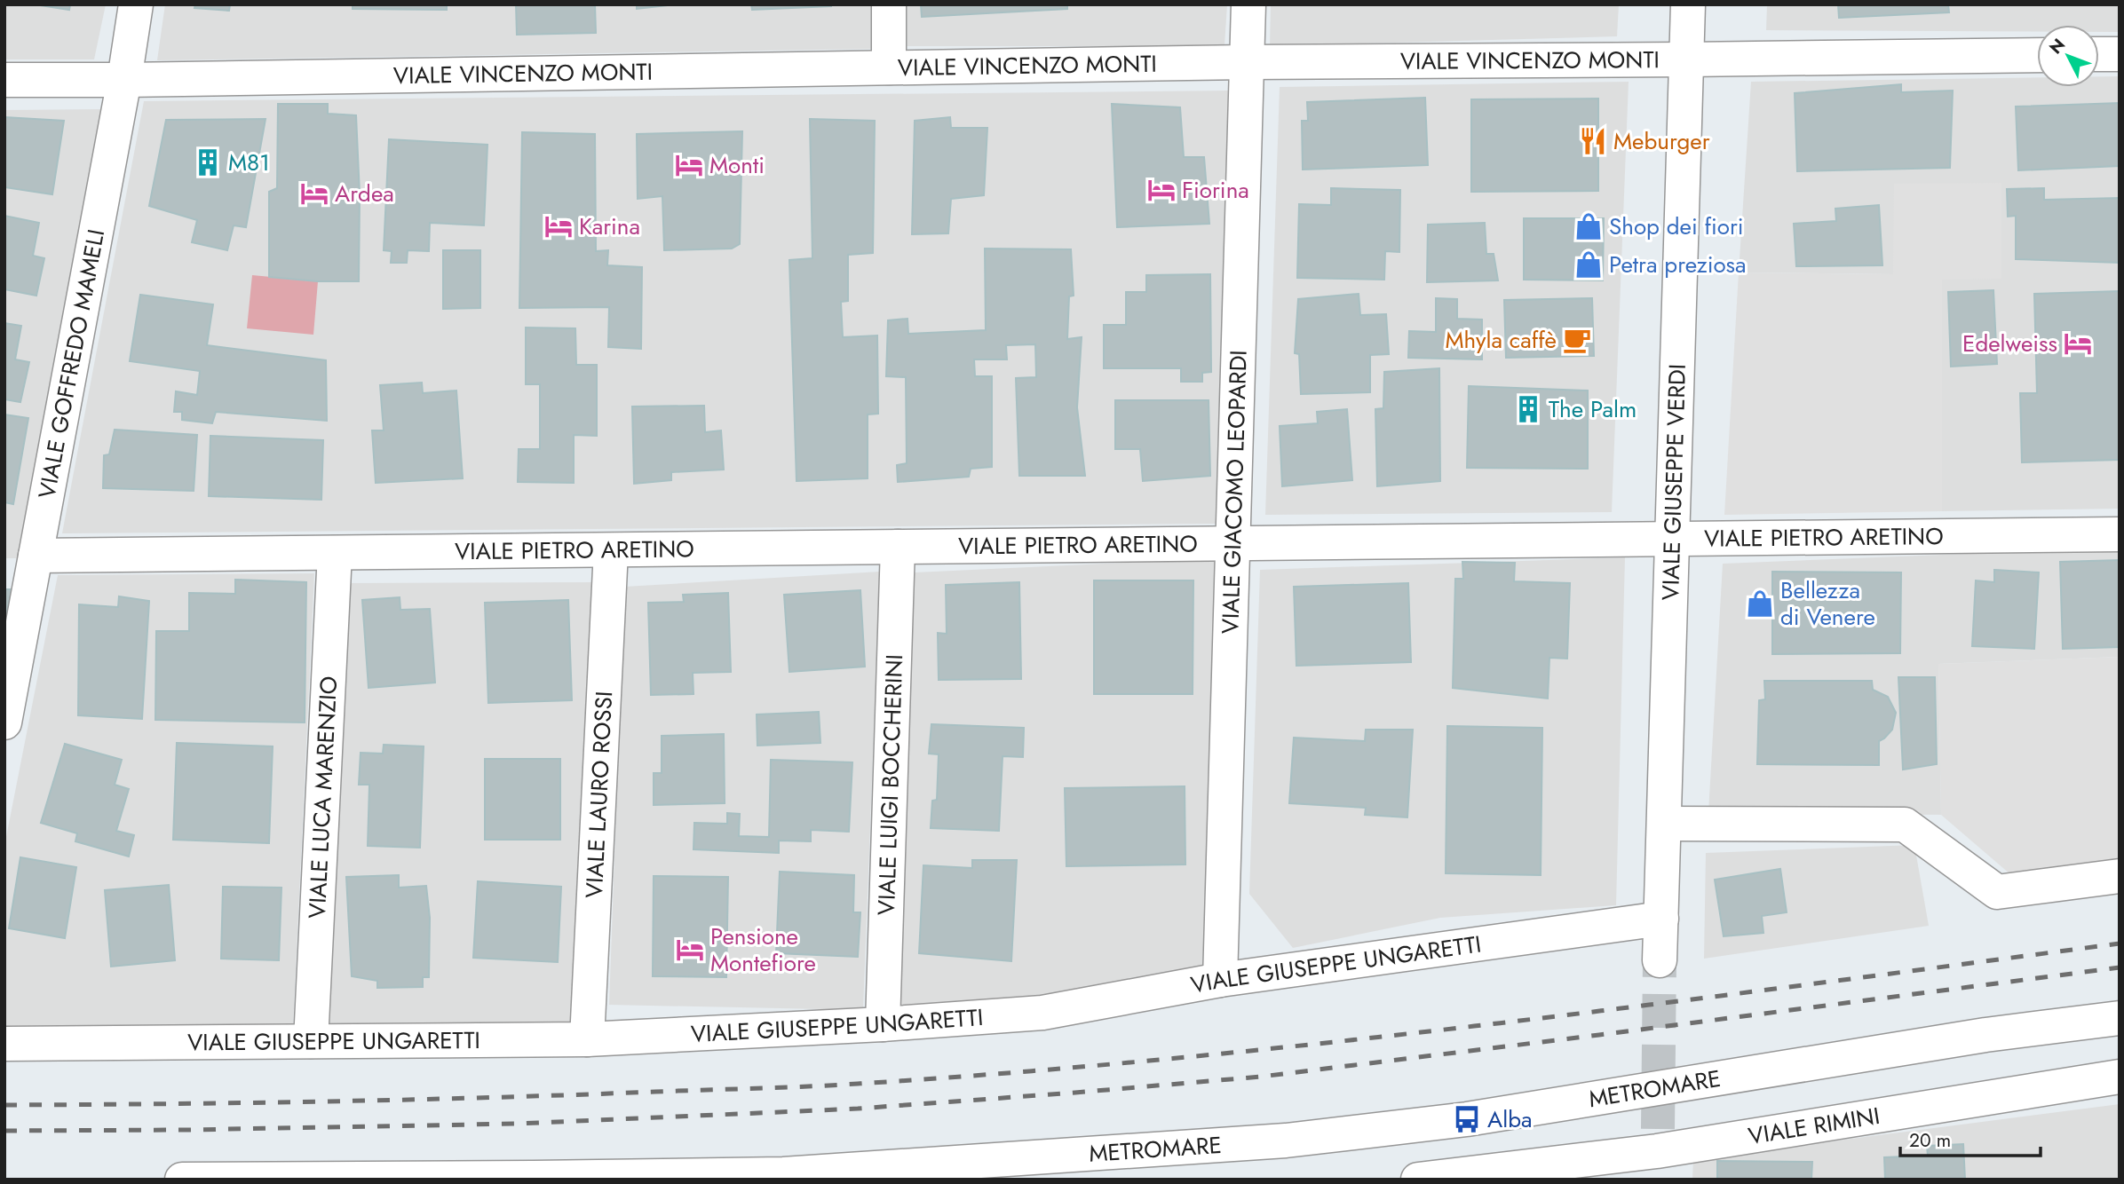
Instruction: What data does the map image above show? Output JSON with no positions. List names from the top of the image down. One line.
{"streets":{"street":["VIALE VINCENZO MONTI","VIALE GOFFREDO MAMELI","VIALE GIUSEPPE VERDI","VIALE GIACOMO LEOPARDI","VIALE PIETRO ARETINO","VIALE LUIGI BOCCHERINI","VIALE LAURO ROSSI","VIALE LUCA MARENZIO","VIALE GIUSEPPE UNGARETTI","METROMARE","VIALE RIMINI"]},"crossings":[["VIALE VINCENZO MONTI","VIALE GOFFREDO MAMELI"],["VIALE VINCENZO MONTI","VIALE GIUSEPPE VERDI"],["VIALE VINCENZO MONTI","VIALE GIACOMO LEOPARDI"],["VIALE GOFFREDO MAMELI","VIALE PIETRO ARETINO"],["VIALE GIUSEPPE VERDI","VIALE PIETRO ARETINO"],["VIALE GIUSEPPE VERDI","VIALE GIUSEPPE UNGARETTI"],["VIALE GIACOMO LEOPARDI","VIALE PIETRO ARETINO"],["VIALE GIACOMO LEOPARDI","VIALE GIUSEPPE UNGARETTI"],["VIALE PIETRO ARETINO","VIALE LUIGI BOCCHERINI"],["VIALE PIETRO ARETINO","VIALE LAURO ROSSI"],["VIALE PIETRO ARETINO","VIALE LUCA MARENZIO"],["VIALE LUIGI BOCCHERINI","VIALE GIUSEPPE UNGARETTI"],["VIALE LAURO ROSSI","VIALE GIUSEPPE UNGARETTI"],["VIALE LUCA MARENZIO","VIALE GIUSEPPE UNGARETTI"]],"places":{"restaurant":["Meburger"],"building":["M81","The Palm"],"hotel":["Monti","Fiorina","Ardea","Karina","Edelweiss","Pensione Montefiore"],"shop":["Shop dei fiori","Petra preziosa","Bellezza di Venere"],"cafe":["Mhyla caffè"],"bus stop":["Alba"]},"scale_bar":"20 m","north":"top left"}
